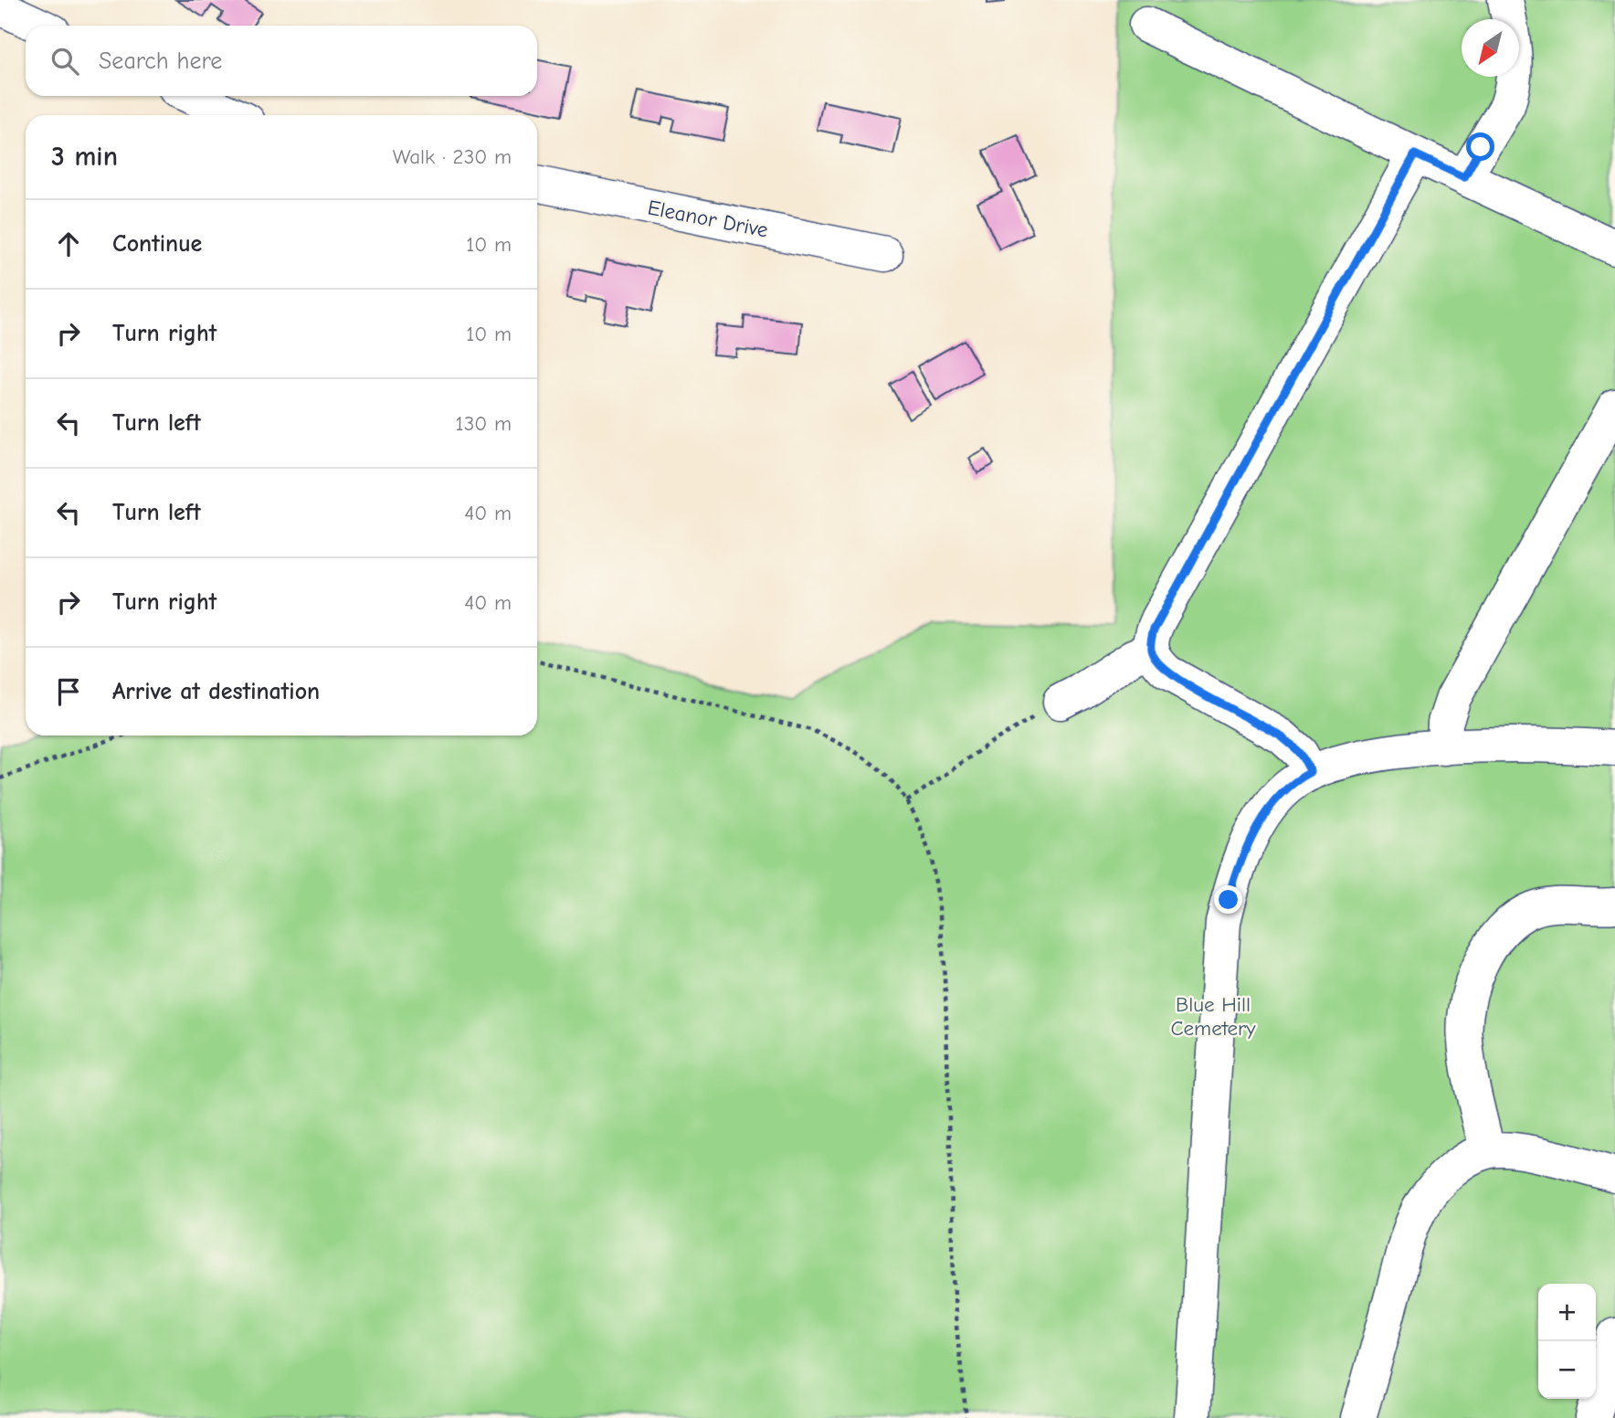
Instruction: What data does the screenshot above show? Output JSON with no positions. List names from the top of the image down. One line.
{"streets":{"street":["Eleanor Drive"]},"parks":["Blue Hill Cemetery"],"north":"bottom left","page":{"search":"Search here","heading":["3 min","Walk · 230 m"],"list":[["Continue","10 m"],["Turn right","10 m"],["Turn left","130 m"],["Turn left","40 m"],["Turn right","40 m"],"Arrive at destination"],"map_buttons":["+","−"]}}
